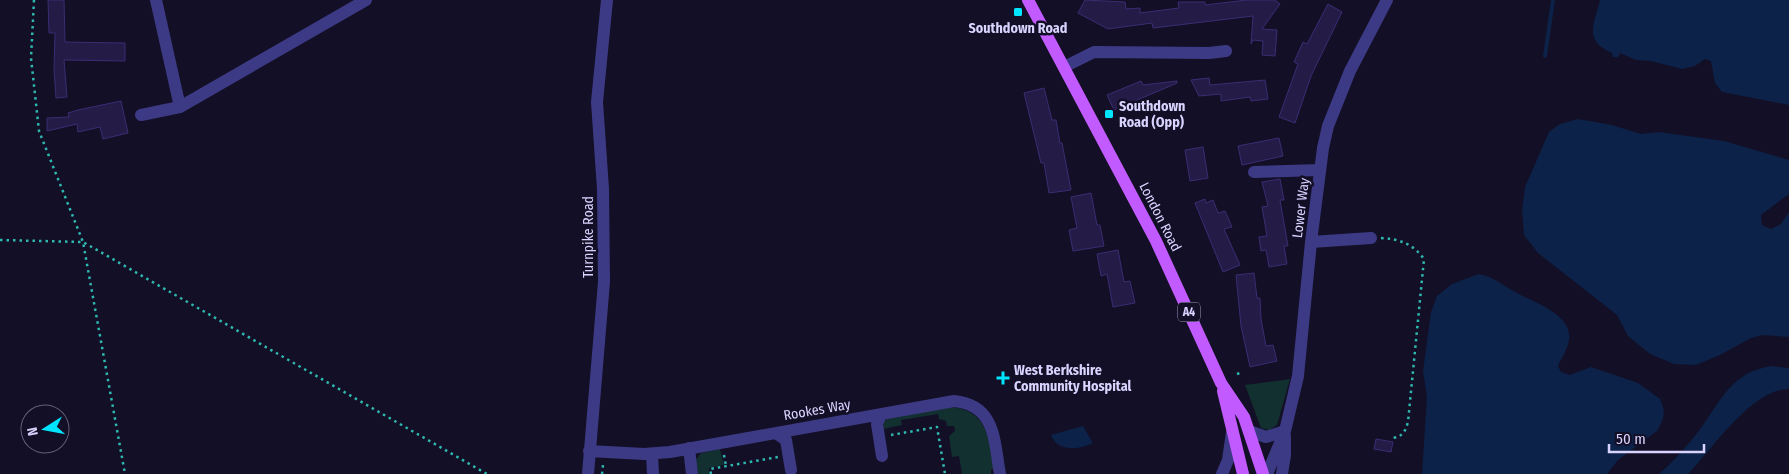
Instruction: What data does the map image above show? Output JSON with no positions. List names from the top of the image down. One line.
{"streets":{"main road":["London Road","A4"],"street":["Lower Way","Turnpike Road","Rookes Way"]},"crossings":[["London Road","A4"],["Turnpike Road","Rookes Way"]],"places":{"transit":["Southdown Road","Southdown Road (Opp)"],"health":["West Berkshire Community Hospital"]},"scale_bar":"50 m","north":"left"}
